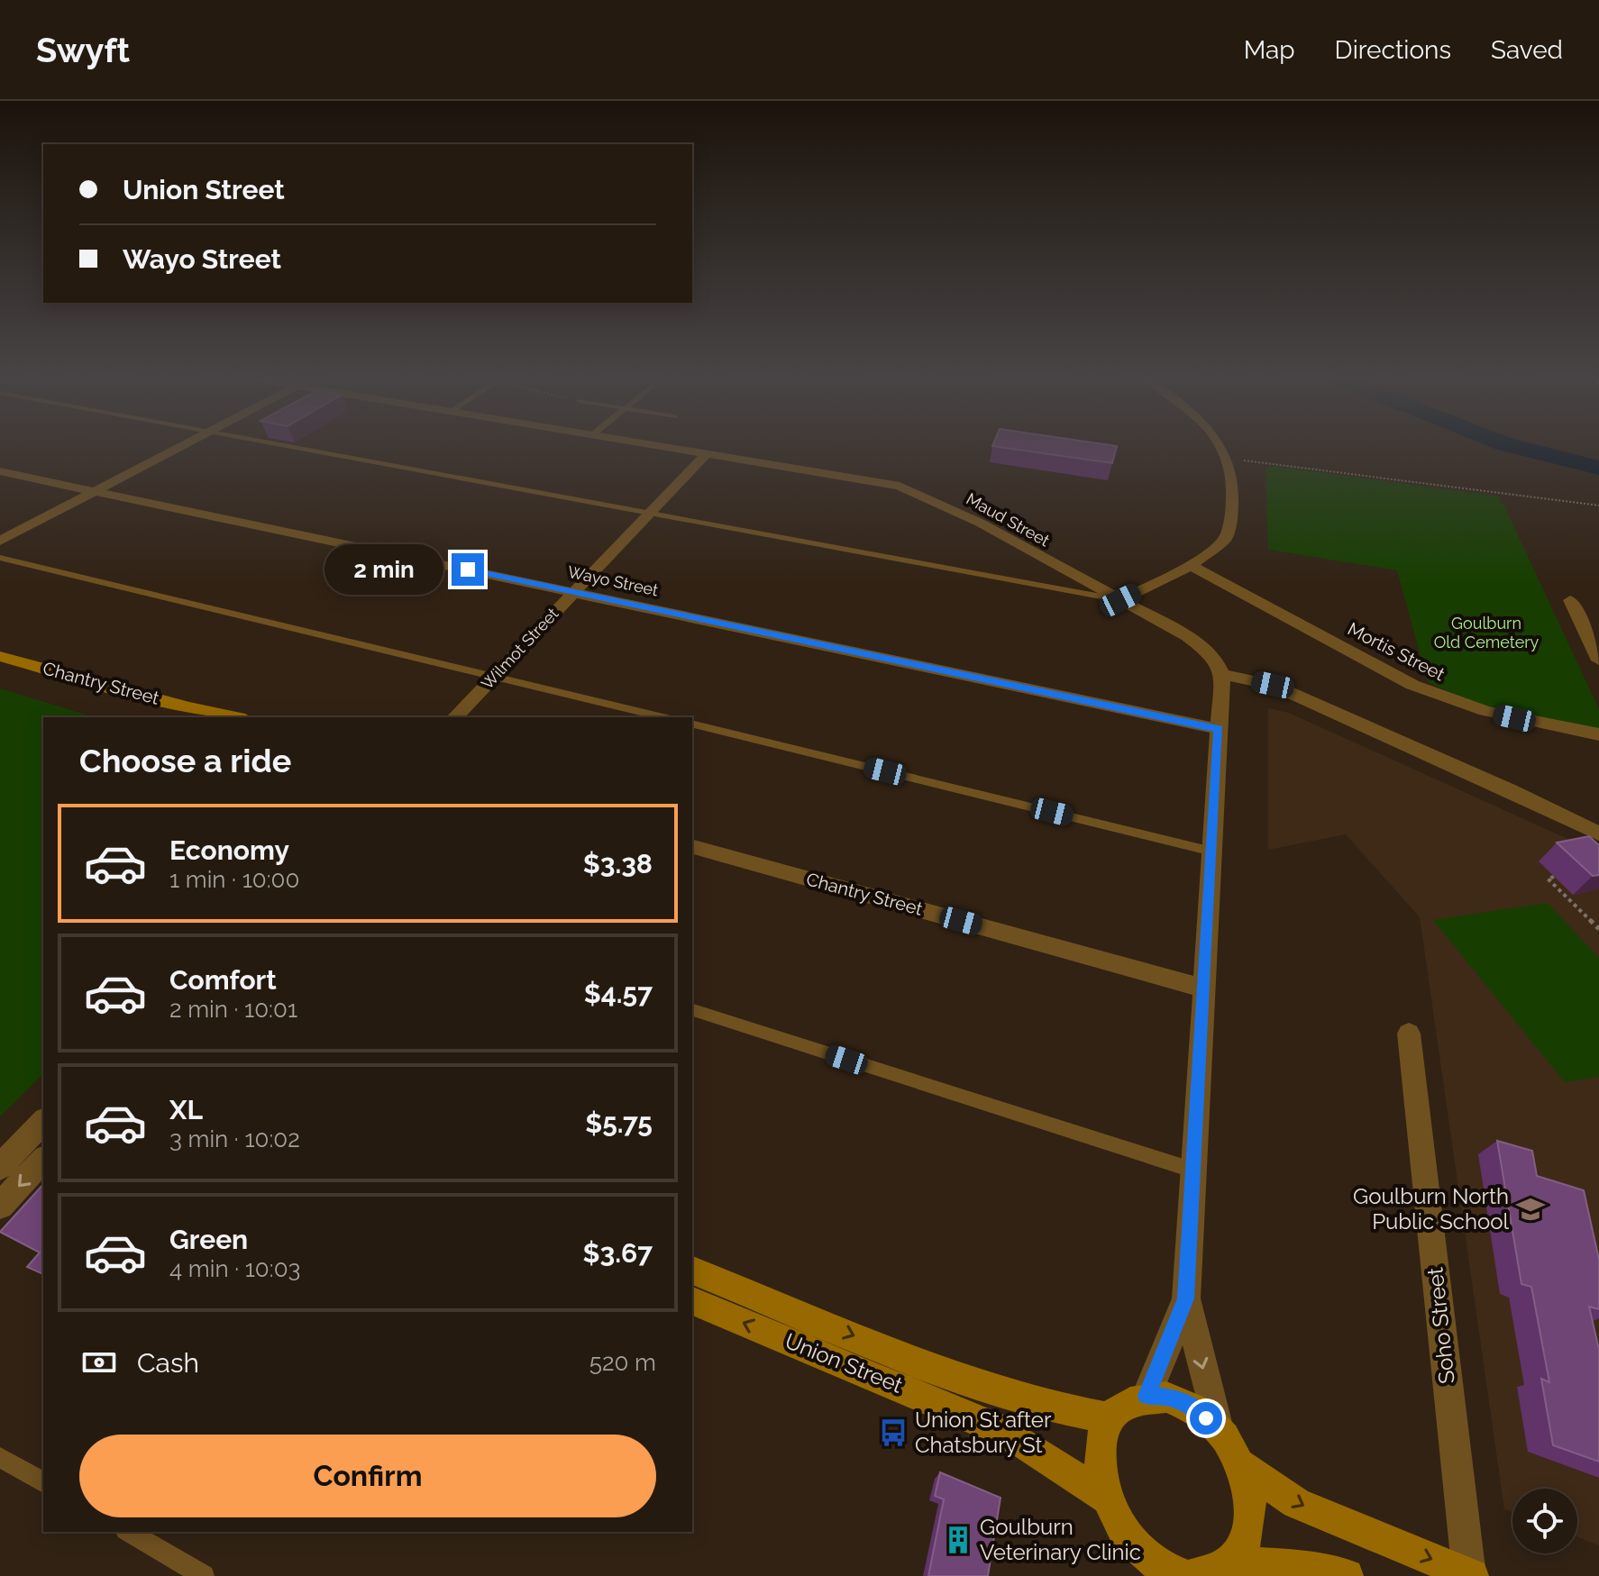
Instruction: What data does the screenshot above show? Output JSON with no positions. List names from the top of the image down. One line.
{"streets":{"main road":["Chantry Street","Union Street"],"street":["Maud Street","Wayo Street","Wilmot Street","Mortis Street","Soho Street"]},"crossings":[["Maud Street","Wilmot Street"],["Wayo Street","Wilmot Street"]],"parks":["Goulburn Old Cemetery"],"places":{"school or university":["Goulburn North Public School"],"bus stop":["Union St after Chatsbury St"],"building":["Goulburn Veterinary Clinic"]},"page":{"header":"Swyft","nav":["Map","Directions","Saved"],"banner":["Union Street","Wayo Street"],"bubble":"2 min","heading":"Choose a ride","list":[{"name":"Economy","note":"1 min · 10:00","value":"$3.38"},{"name":"Comfort","note":"2 min · 10:01","value":"$4.57"},{"name":"XL","note":"3 min · 10:02","value":"$5.75"},{"name":"Green","note":"4 min · 10:03","value":"$3.67"}],"pay":["Cash","520 m"],"buttons":"Confirm"}}
